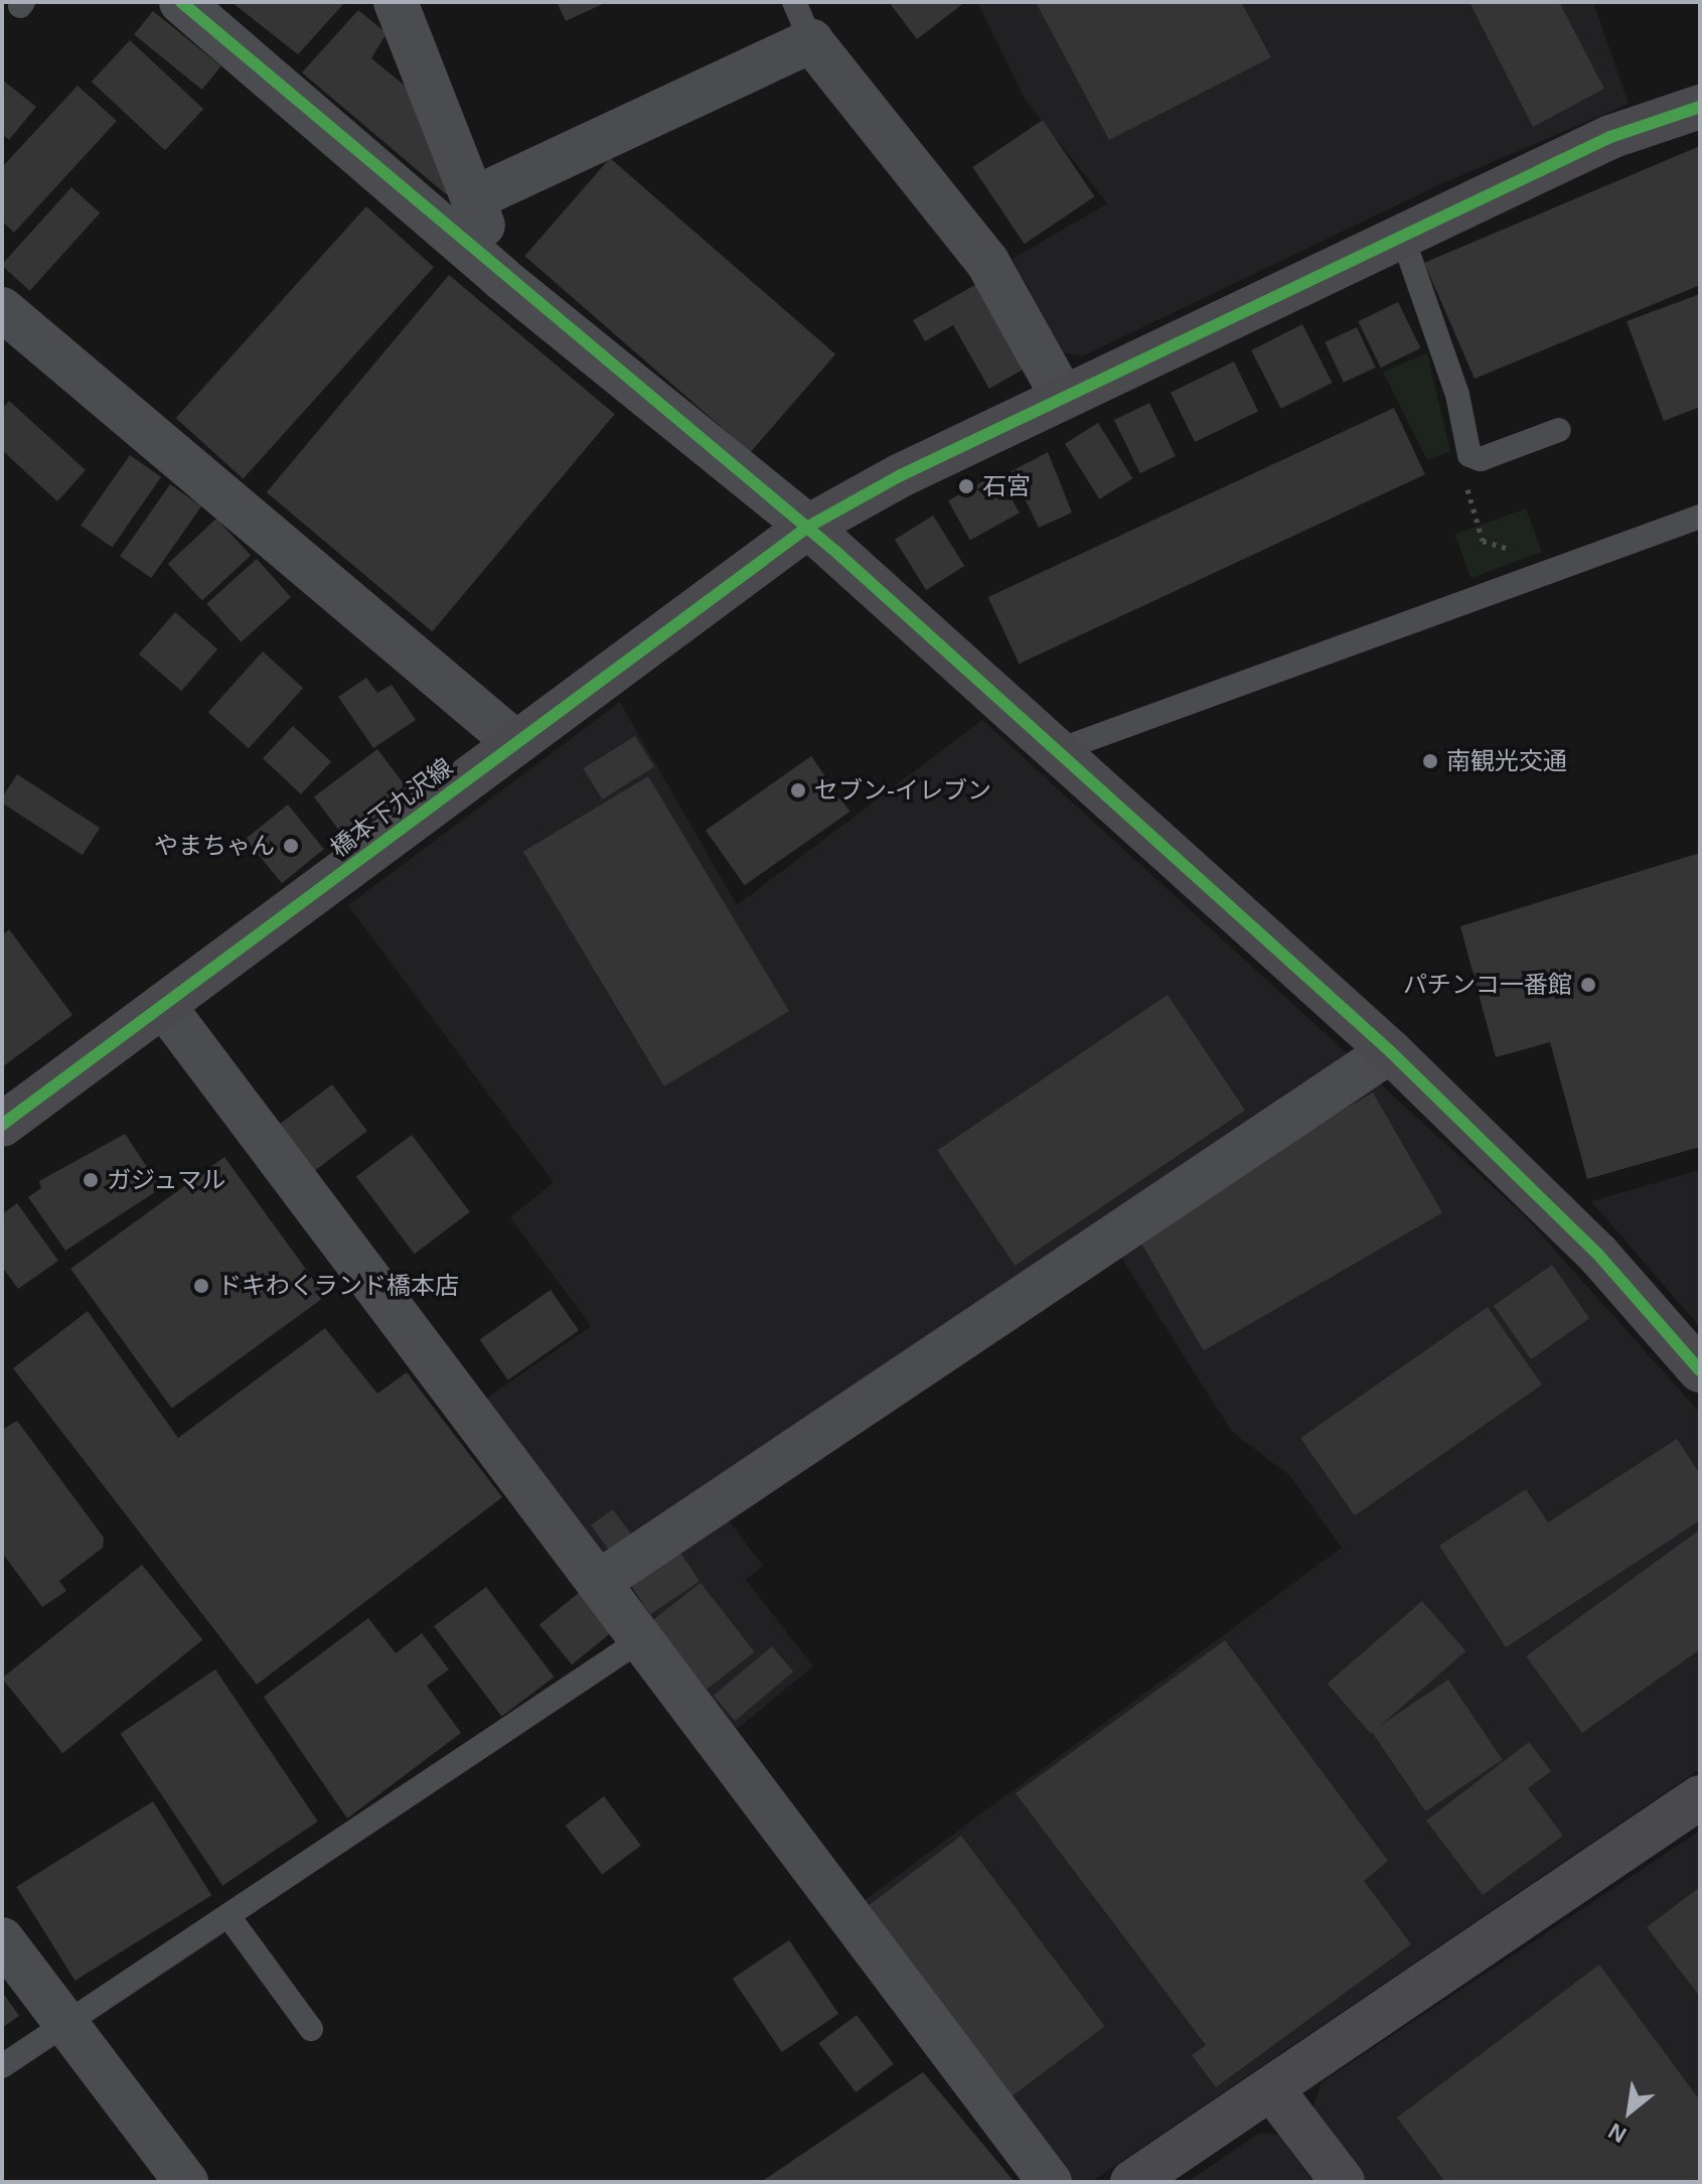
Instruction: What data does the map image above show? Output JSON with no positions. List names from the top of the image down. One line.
{"streets":{"street":["橋本下九沢線"]},"places":["石宮","南観光交通","セブン-イレブン","やまちゃん","パチンコ一番館","ガジュマル","ドキわくランド橋本店"],"north":"bottom left"}
